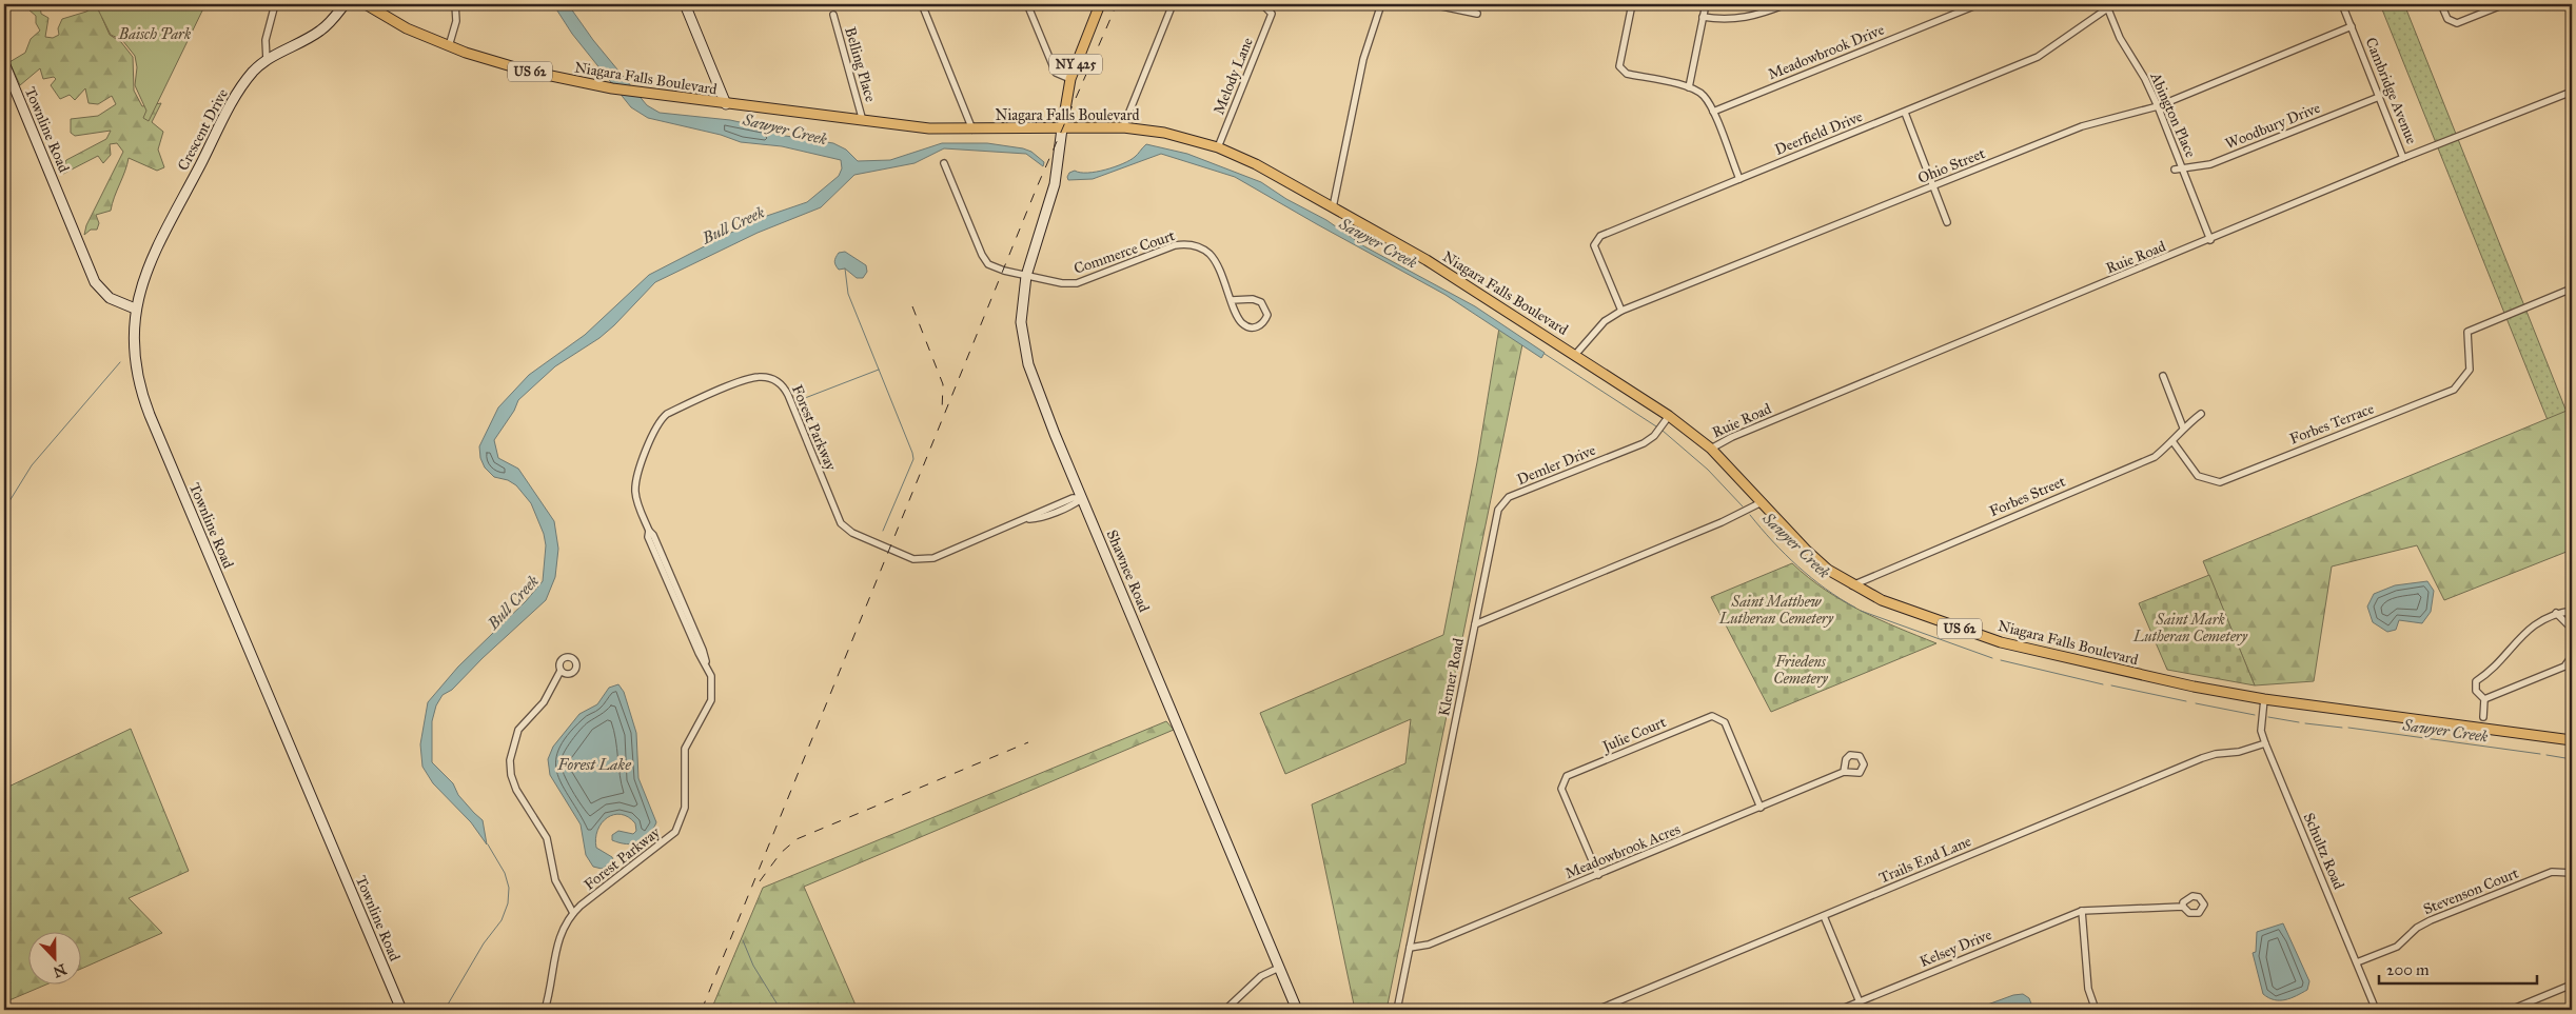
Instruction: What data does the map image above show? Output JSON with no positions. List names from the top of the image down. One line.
{"streets":{"main road":["NY 425","US 62","Niagara Falls Boulevard"],"street":["Meadowbrook Drive","Belling Place","Melody Lane","Cambridge Avenue","Abington Place","Woodbury Drive","Townline Road","Crescent Drive","Deerfield Drive","Ohio Street","Commerce Court","Ruie Road","Forbes Terrace","Forest Parkway","Demler Drive","Forbes Street","Shawnee Road","Klemer Road","Julie Court","Meadowbrook Acres","Schultz Road","Trails End Lane","Stevenson Court","Kelsey Drive"]},"crossings":[["Belling Place","Niagara Falls Boulevard"],["NY 425","Niagara Falls Boulevard"],["NY 425","Shawnee Road"],["Melody Lane","Niagara Falls Boulevard"],["Niagara Falls Boulevard","Ohio Street"],["Niagara Falls Boulevard","Ruie Road"],["Niagara Falls Boulevard","Demler Drive"],["Niagara Falls Boulevard","Forbes Street"],["Niagara Falls Boulevard","Shawnee Road"],["Niagara Falls Boulevard","Klemer Road"],["Niagara Falls Boulevard","Schultz Road"],["Cambridge Avenue","Woodbury Drive"],["Cambridge Avenue","Ohio Street"],["Cambridge Avenue","Ruie Road"],["Abington Place","Woodbury Drive"],["Abington Place","Deerfield Drive"],["Abington Place","Ohio Street"],["Abington Place","Ruie Road"],["Townline Road","Crescent Drive"],["Deerfield Drive","Ohio Street"],["Commerce Court","Shawnee Road"],["Forbes Terrace","Forbes Street"],["Forest Parkway","Shawnee Road"],["Demler Drive","Klemer Road"],["Klemer Road","Meadowbrook Acres"],["Julie Court","Meadowbrook Acres"],["Schultz Road","Trails End Lane"],["Schultz Road","Stevenson Court"]],"water":["Sawyer Creek","Bull Creek","Forest Lake"],"parks":["Baisch Park","Saint Matthew Lutheran Cemetery","Saint Mark Lutheran Cemetery","Friedens Cemetery"],"scale_bar":"200 m","north":"bottom"}
